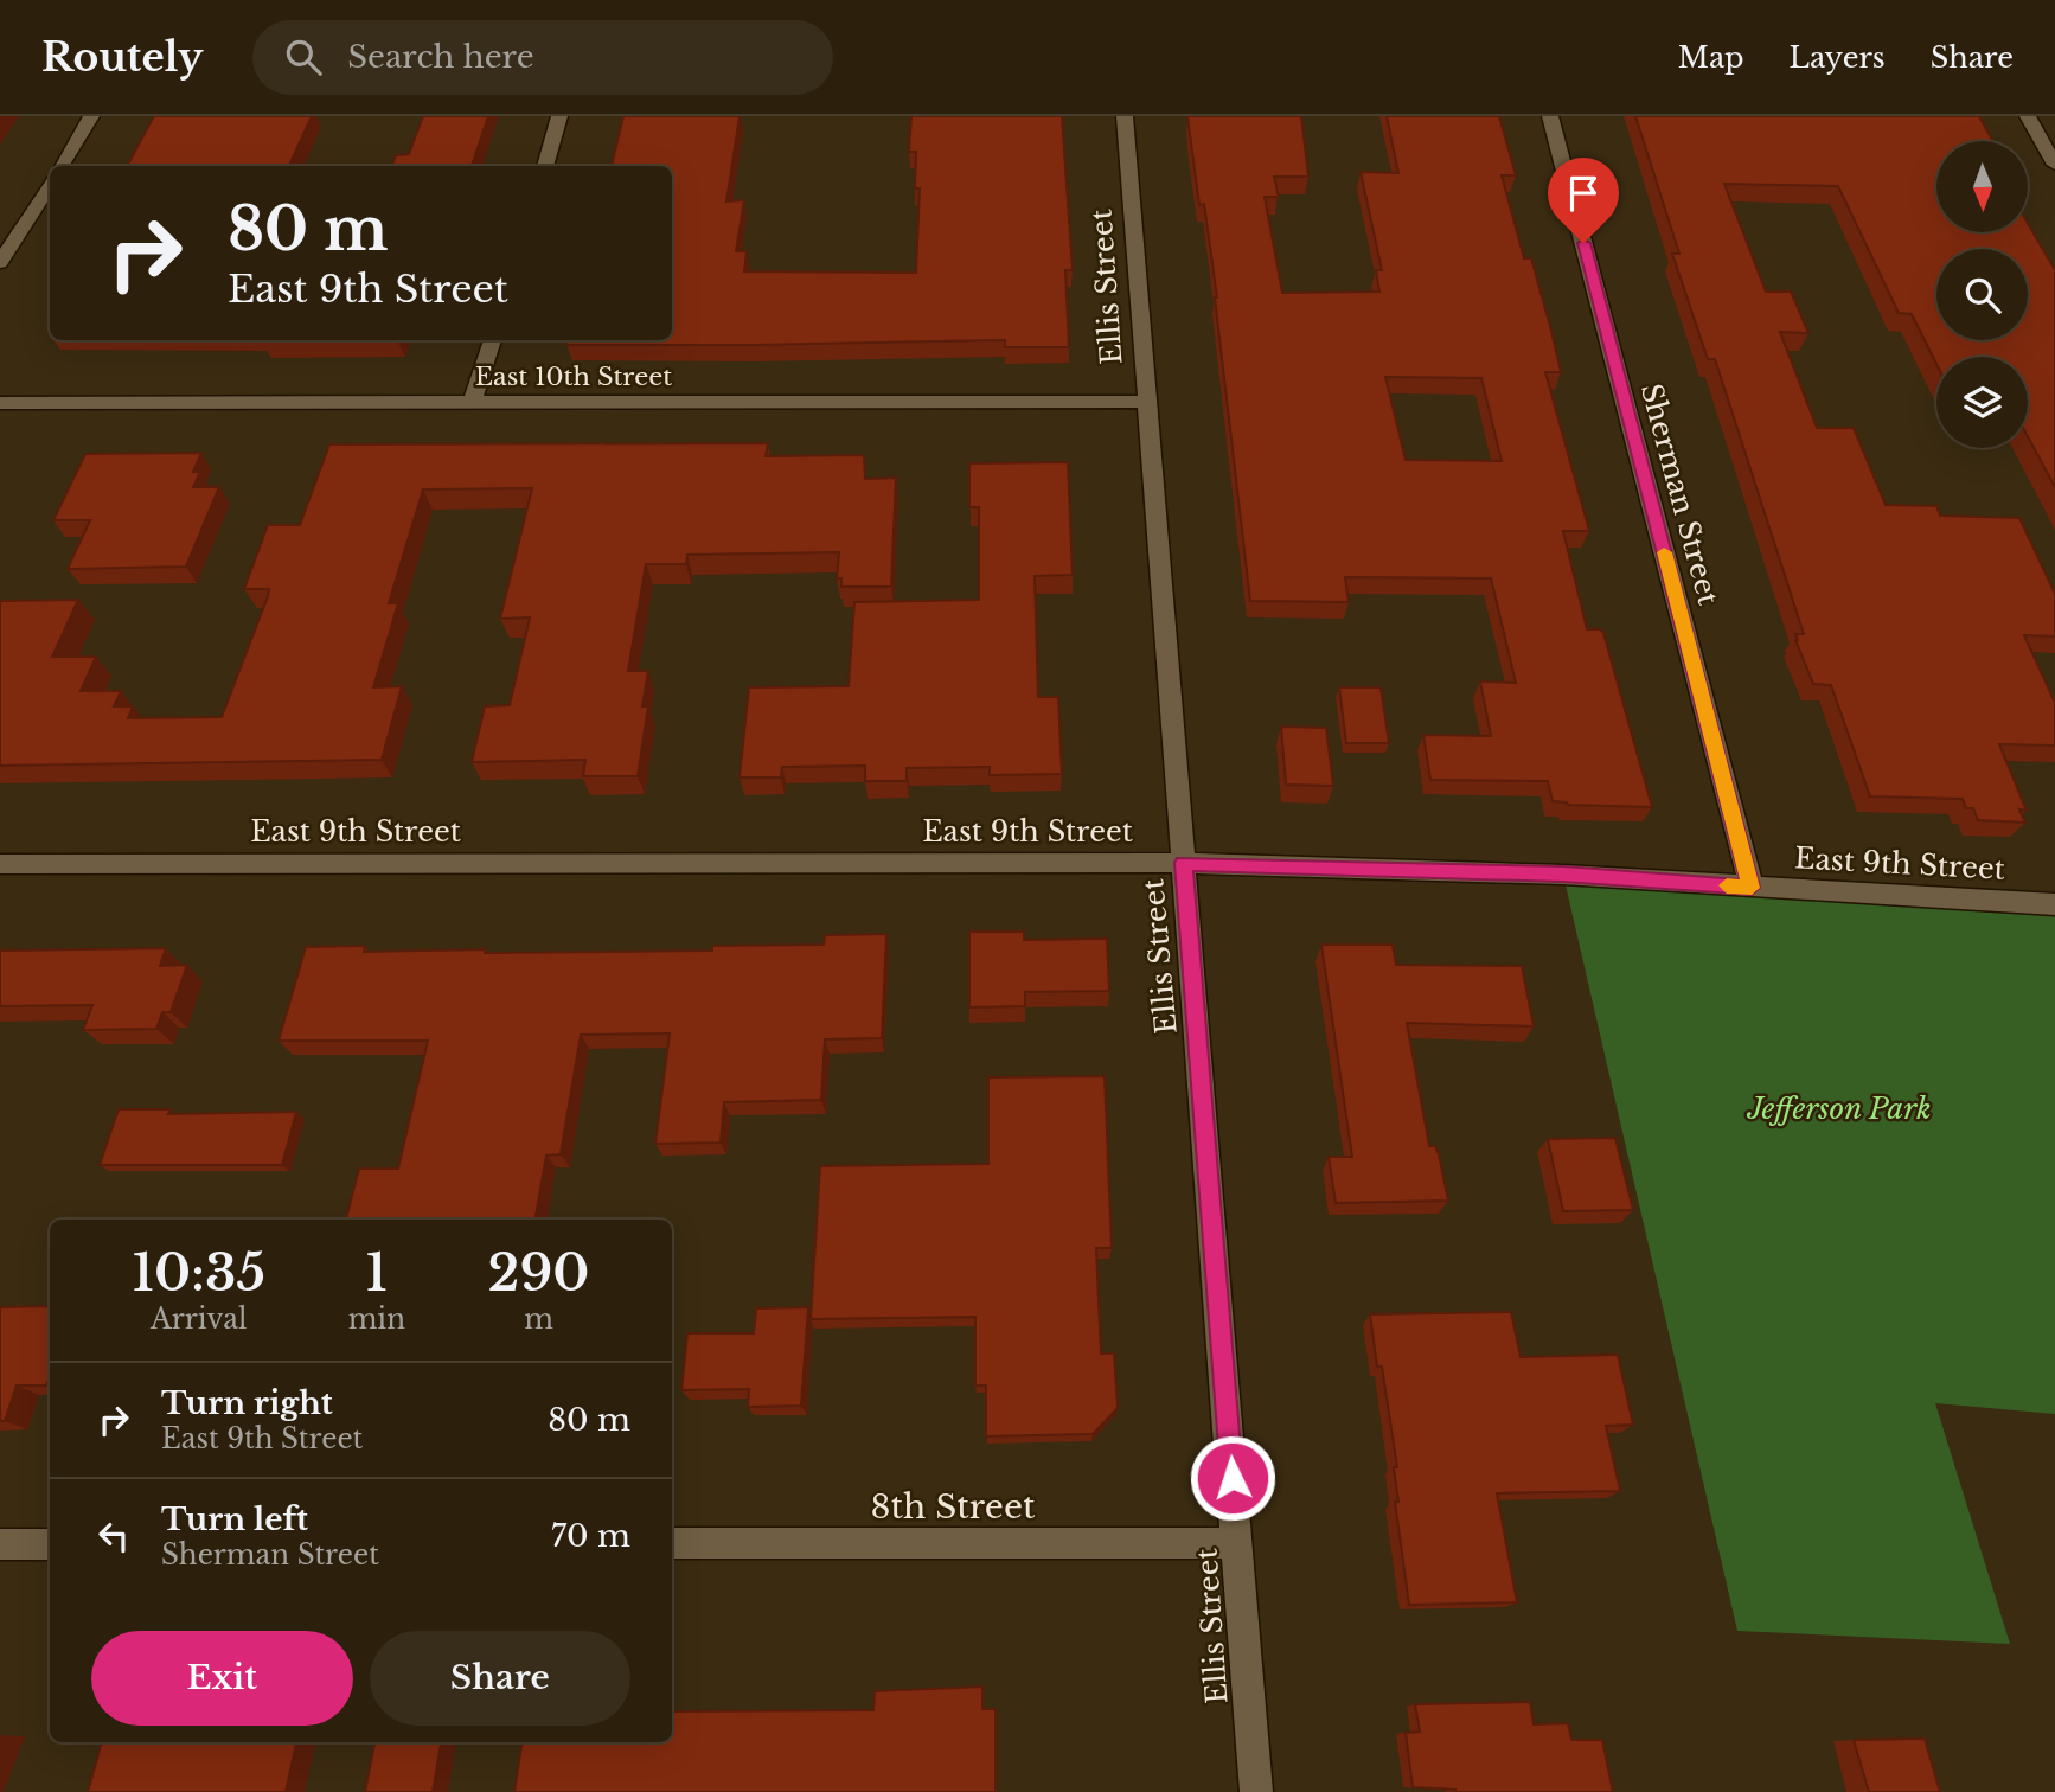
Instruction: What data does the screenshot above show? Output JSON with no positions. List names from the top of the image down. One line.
{"streets":{"street":["Ellis Street","East 10th Street","Sherman Street","East 9th Street","8th Street"]},"crossings":[["Ellis Street","East 10th Street"],["Ellis Street","East 9th Street"],["Ellis Street","8th Street"],["Sherman Street","East 9th Street"]],"parks":["Jefferson Park"],"north":"bottom","page":{"header":"Routely","search":"Search here","nav":["Map","Layers","Share"],"turn":["80 m","East 9th Street"],"eta":["10:35","Arrival","1","min","290","m"],"list":[{"name":"Turn right","note":"East 9th Street","value":"80 m"},{"name":"Turn left","note":"Sherman Street","value":"70 m"}],"buttons":["Exit","Share"]}}
